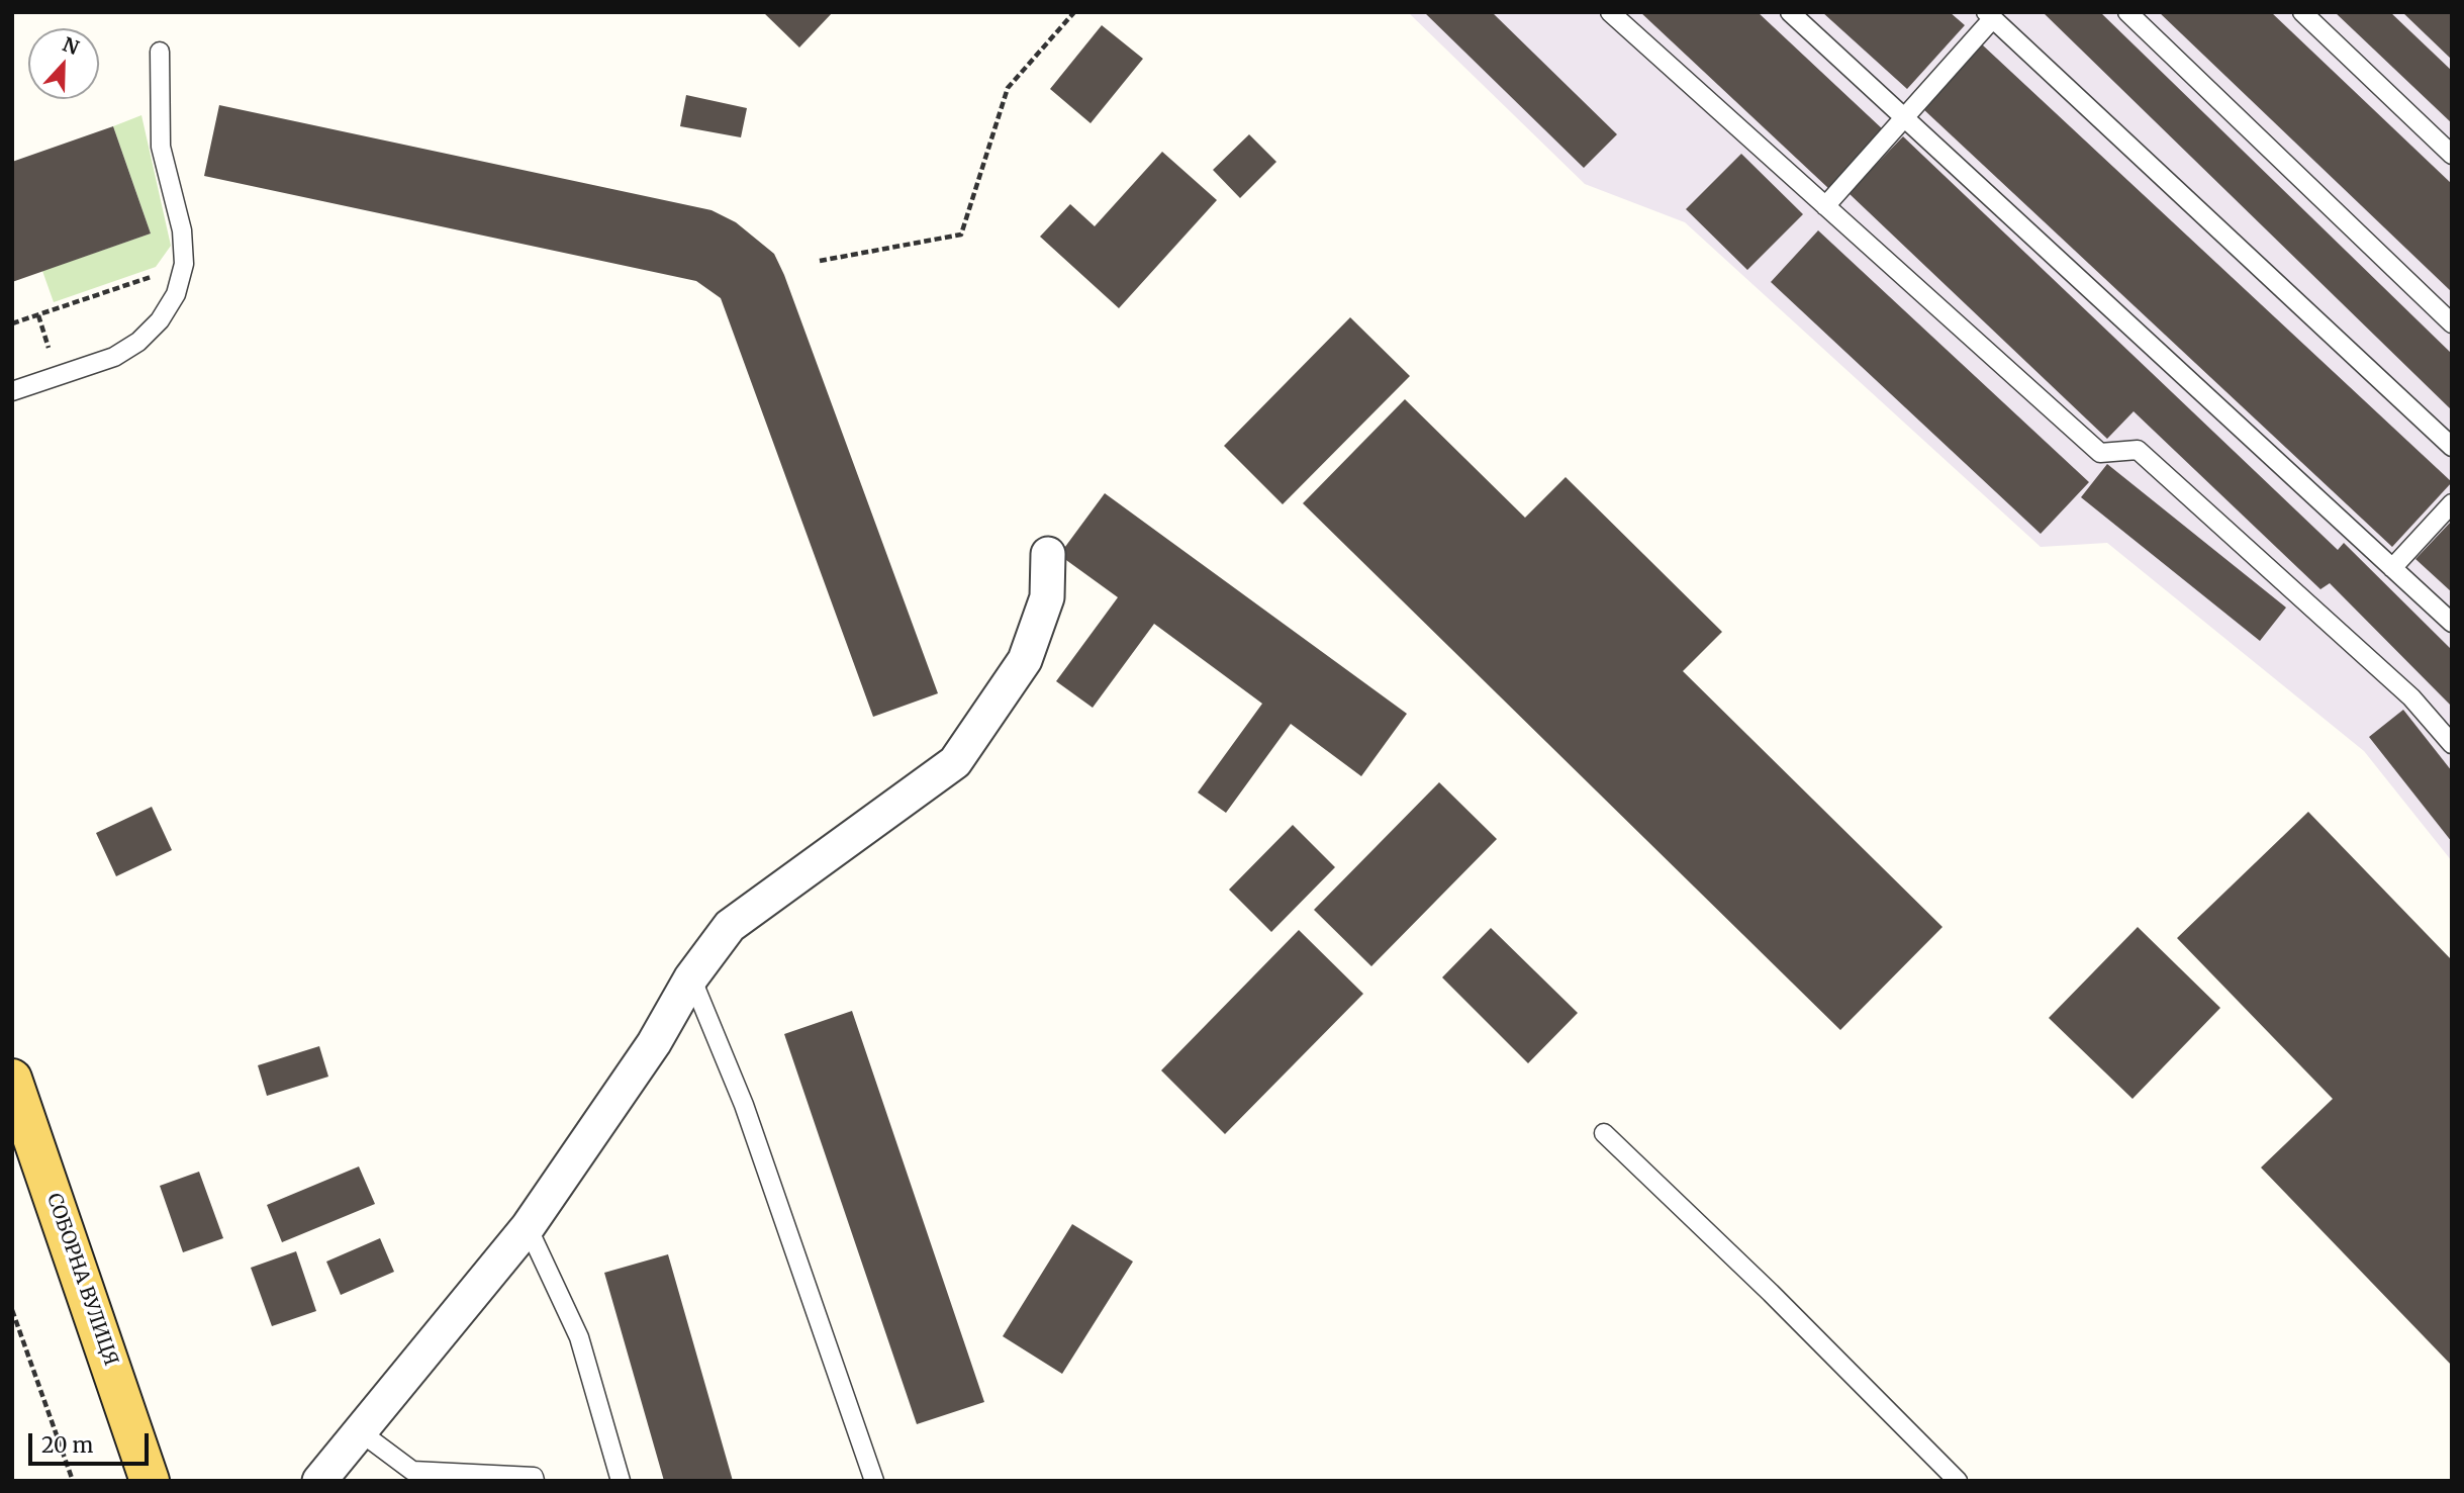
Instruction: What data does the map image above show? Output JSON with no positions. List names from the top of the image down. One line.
{"streets":{"main road":["СОБОРНА ВУЛИЦЯ"]},"scale_bar":"20 m","north":"top"}
